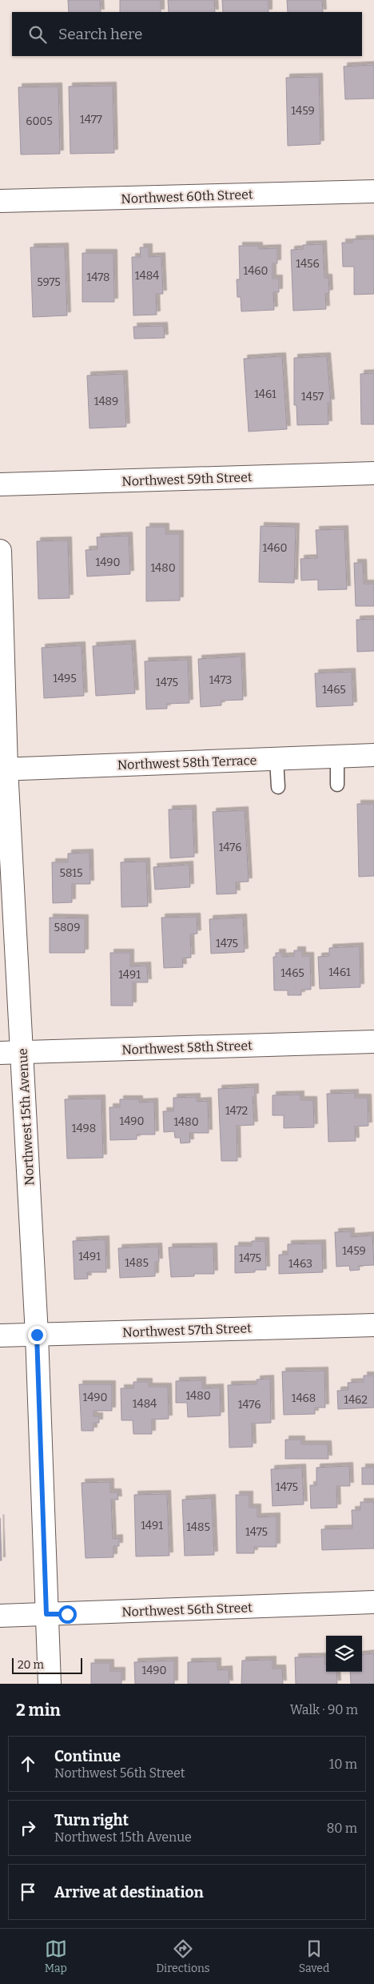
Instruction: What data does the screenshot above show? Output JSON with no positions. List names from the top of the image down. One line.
{"streets":{"street":["Northwest 60th Street","Northwest 59th Street","Northwest 58th Terrace","Northwest 58th Street","Northwest 15th Avenue","Northwest 57th Street","Northwest 56th Street"]},"crossings":[["Northwest 58th Terrace","Northwest 15th Avenue"],["Northwest 58th Street","Northwest 15th Avenue"],["Northwest 15th Avenue","Northwest 57th Street"],["Northwest 15th Avenue","Northwest 56th Street"]],"house_numbers":["1459","1477","6005","1456","1460","1484","1478","5975","1461","1457","1489","1460","1490","1480","1495","1473","1475","1465","1476","5815","5809","1475","1461","1465","1491","1472","1490","1480","1498","1459","1491","1475","1485","1463","1480","1490","1468","1462","1484","1476","1475","1491","1485","1475","1490"],"scale_bar":"20 m","page":{"search":"Search here","scale":"20 m","heading":["2 min","Walk · 90 m"],"list":[["Continue","Northwest 56th Street","10 m"],["Turn right","Northwest 15th Avenue","80 m"],"Arrive at destination"],"nav":["Map","Directions","Saved"]}}
